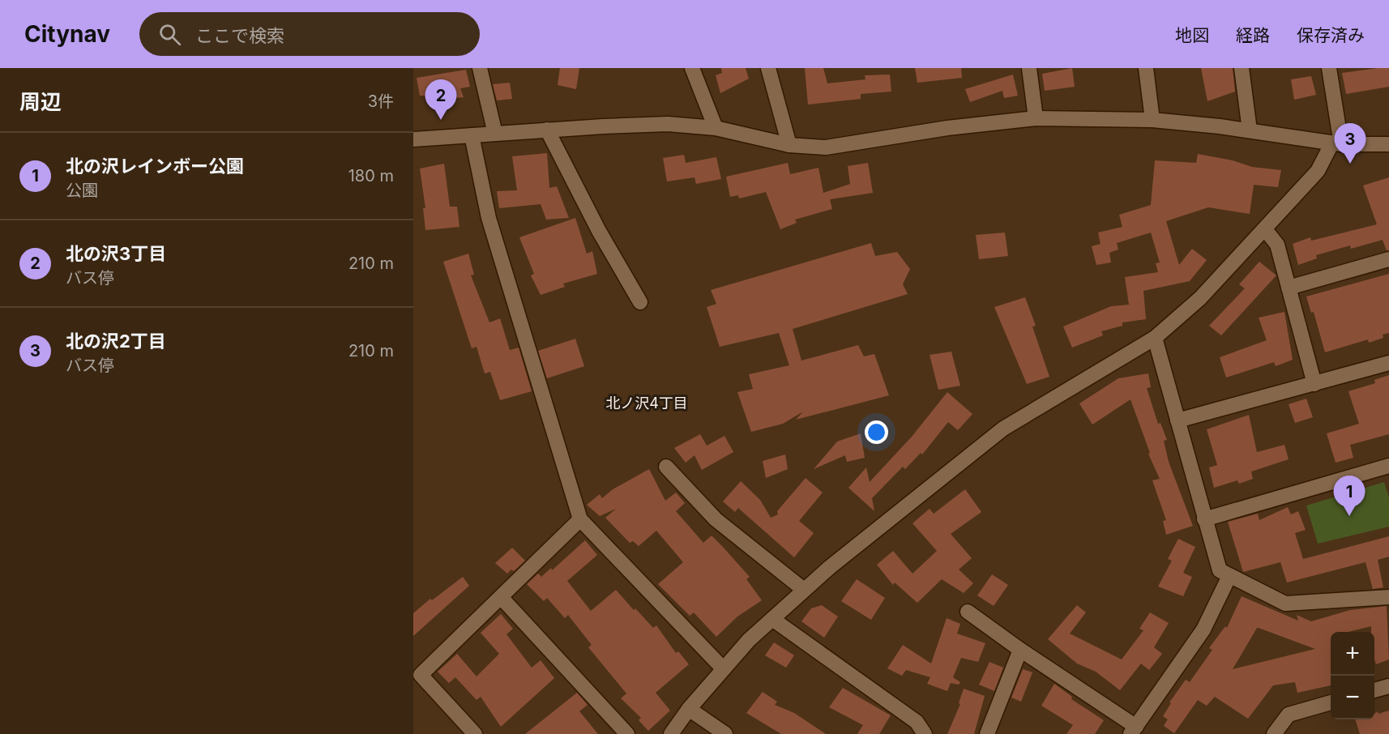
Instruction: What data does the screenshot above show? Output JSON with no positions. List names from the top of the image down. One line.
{"districts":["北ノ沢4丁目"],"page":{"header":"Citynav","search":"ここで検索","nav":["地図","経路","保存済み"],"heading":["周辺","3件"],"pins":["2","3","1"],"list":[{"mark":"1","name":"北の沢レインボー公園","note":"公園","value":"180 m"},{"mark":"2","name":"北の沢3丁目","note":"バス停","value":"210 m"},{"mark":"3","name":"北の沢2丁目","note":"バス停","value":"210 m"}],"map_buttons":["+","−"]}}
